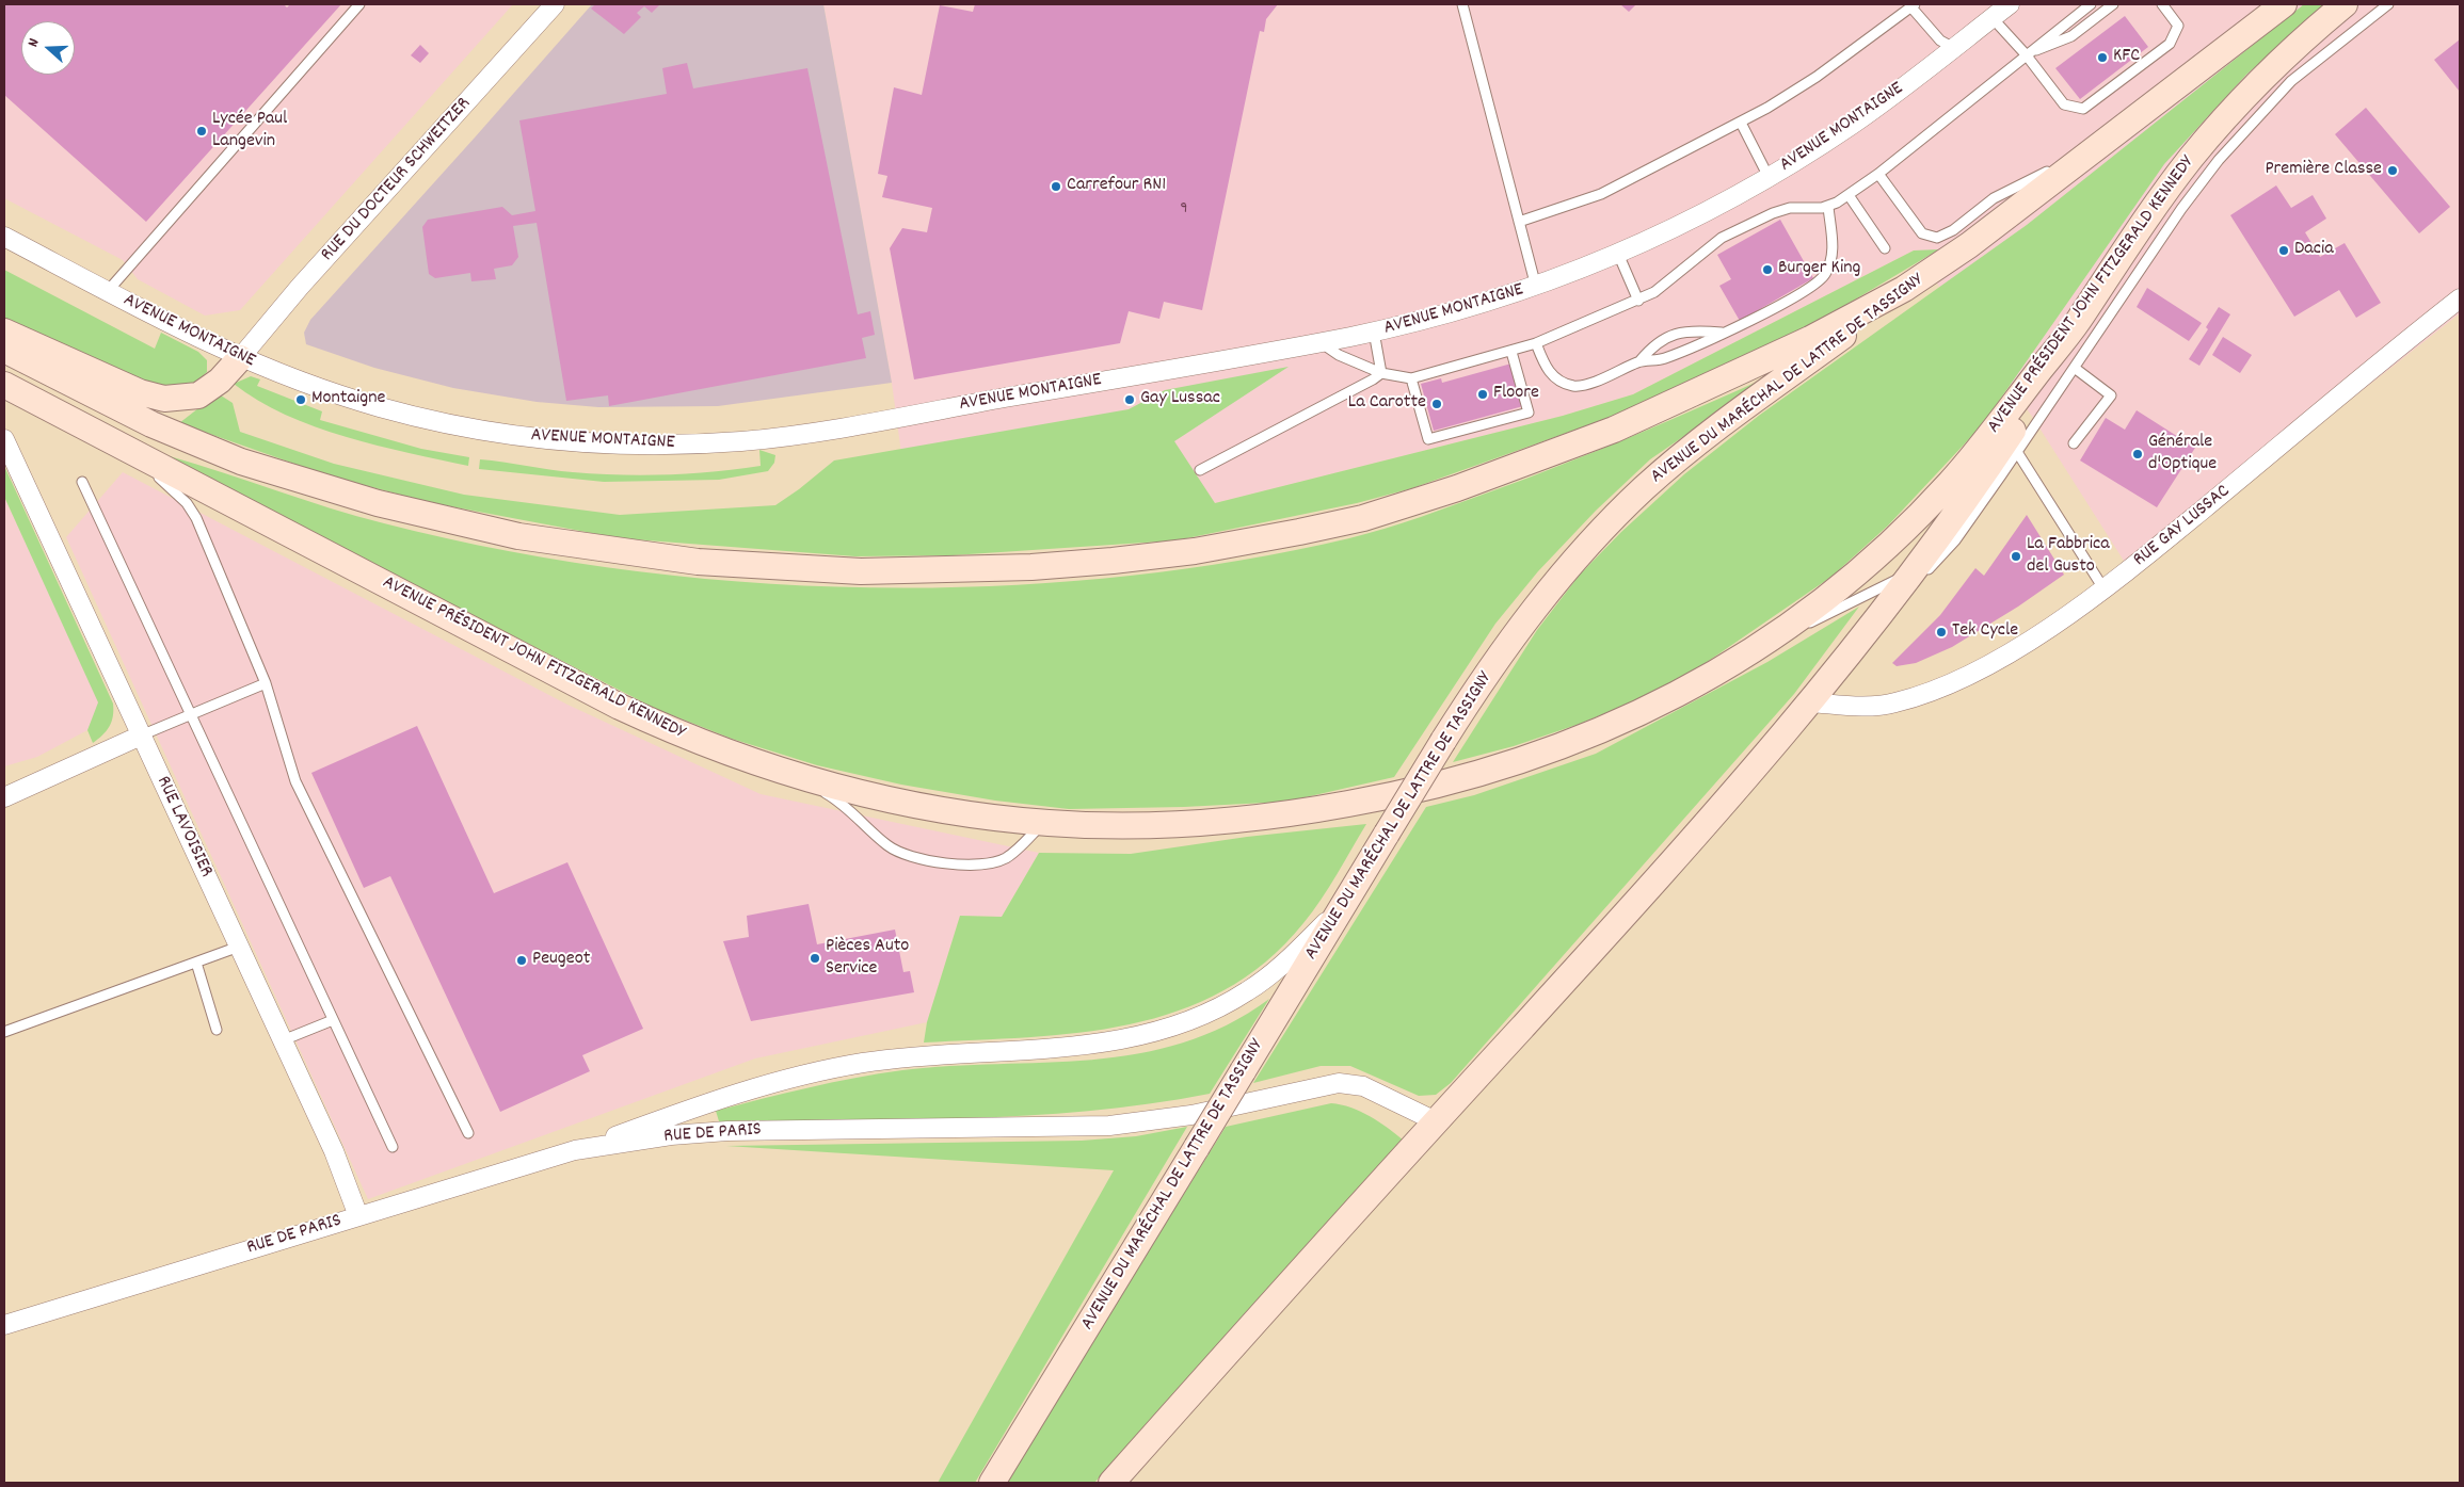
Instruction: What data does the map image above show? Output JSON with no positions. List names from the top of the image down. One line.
{"streets":{"main road":["AVENUE PRÉSIDENT JOHN FITZGERALD KENNEDY","AVENUE DU MARÉCHAL DE LATTRE DE TASSIGNY"],"street":["AVENUE MONTAIGNE","RUE DU DOCTEUR SCHWEITZER","RUE GAY LUSSAC","RUE LAVOISIER","RUE DE PARIS"]},"crossings":[["AVENUE MONTAIGNE","RUE DU DOCTEUR SCHWEITZER"],["RUE LAVOISIER","RUE DE PARIS"]],"places":["KFC","Lycée Paul Langevin","Première Classe","Carrefour RN1","Dacia","Burger King","Floore","Montaigne","Gay Lussac","La Carotte","Générale d'Optique","La Fabbrica del Gusto","Tek Cycle","Pièces Auto Service","Peugeot"],"house_numbers":["9"],"north":"left"}
